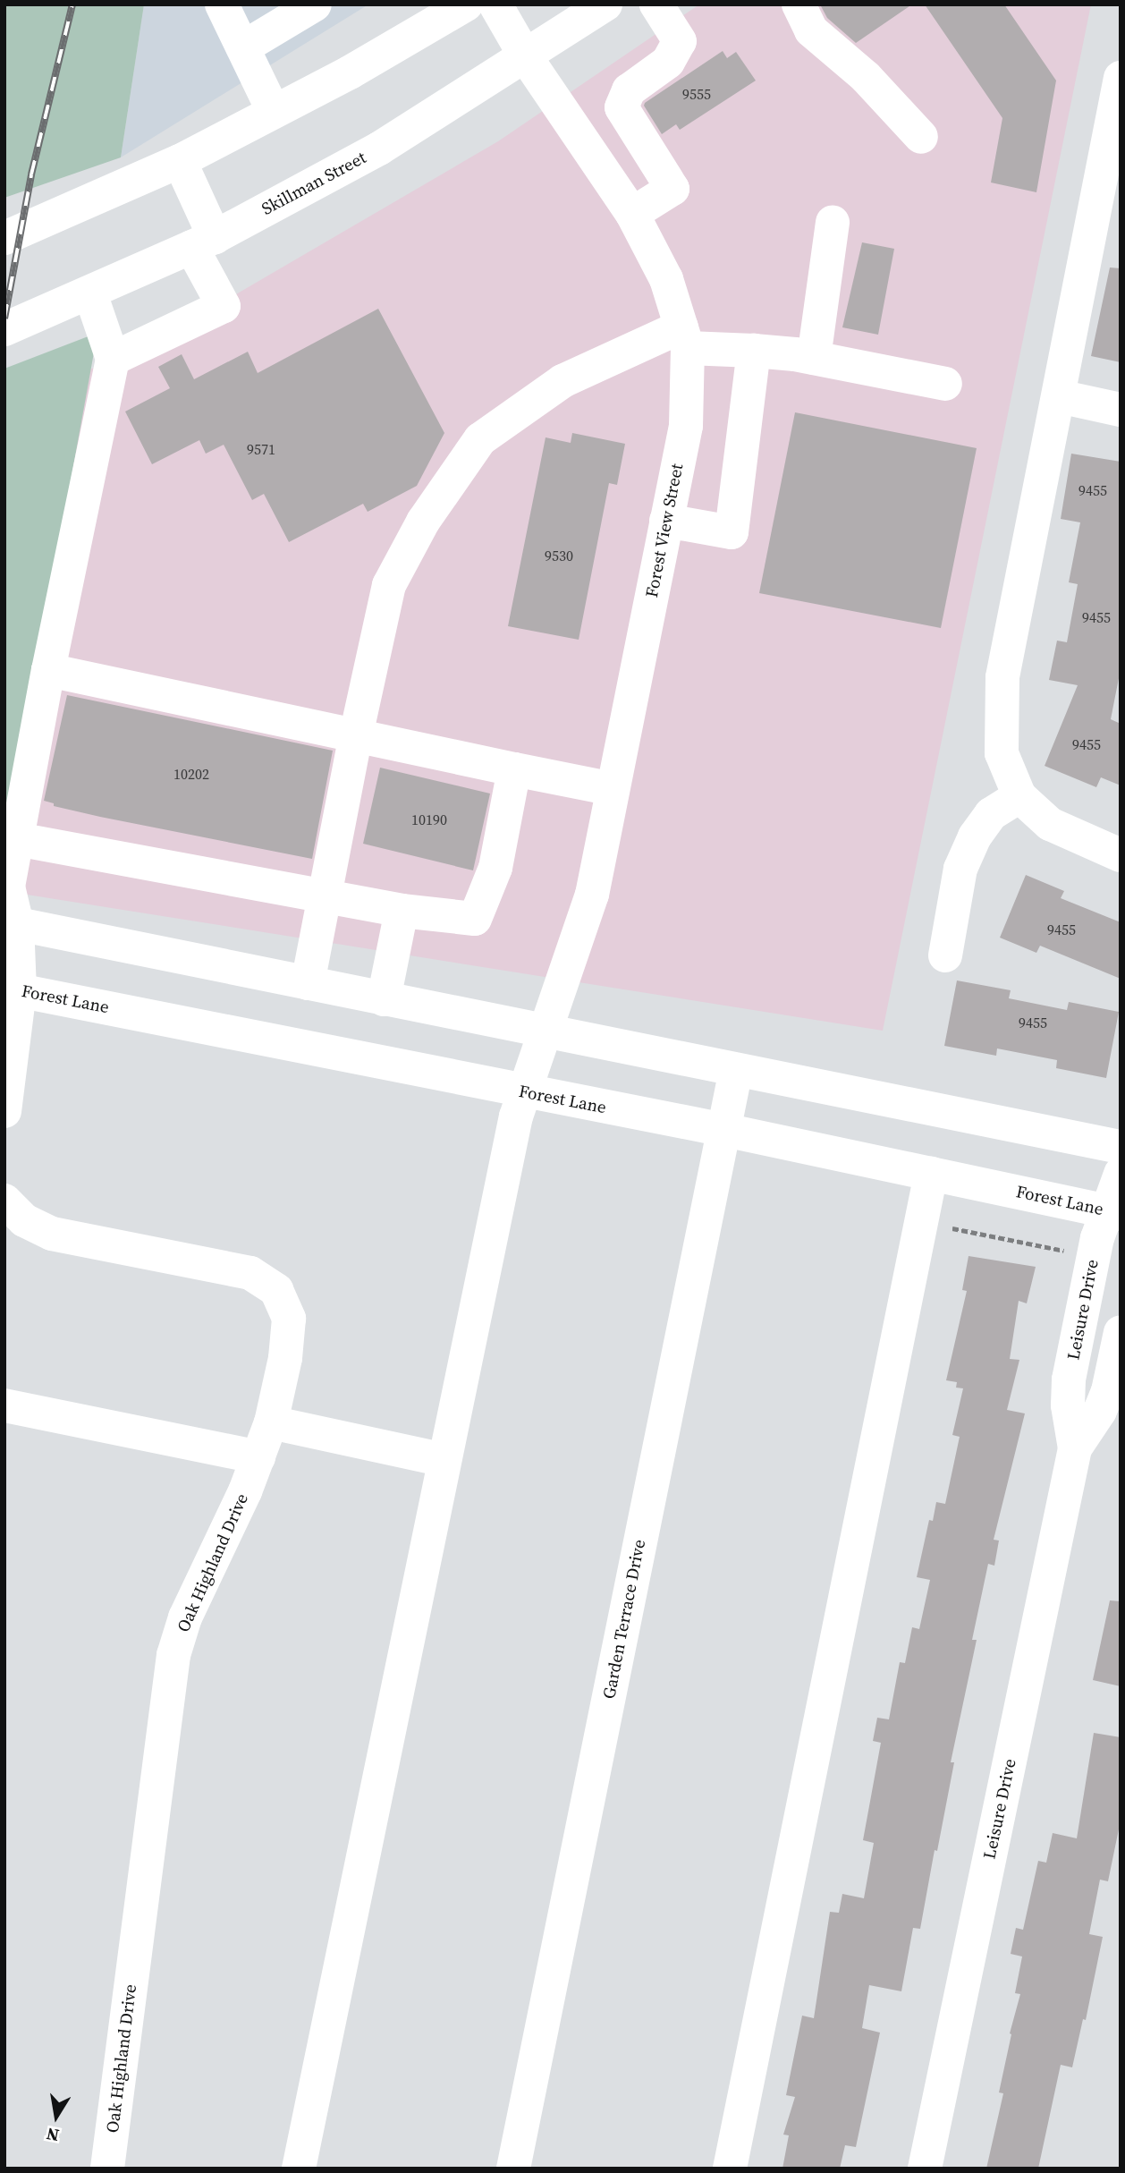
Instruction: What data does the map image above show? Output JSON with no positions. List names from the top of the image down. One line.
{"streets":{"street":["Skillman Street","Forest View Street","Forest Lane","Leisure Drive","Oak Highland Drive","Garden Terrace Drive"]},"crossings":[["Skillman Street","Forest View Street"],["Forest View Street","Forest Lane"],["Forest Lane","Leisure Drive"],["Forest Lane","Garden Terrace Drive"]],"house_numbers":["9555","9571","9455","9530","9455","9455","10202","10190","9455","9455"],"north":"bottom"}
